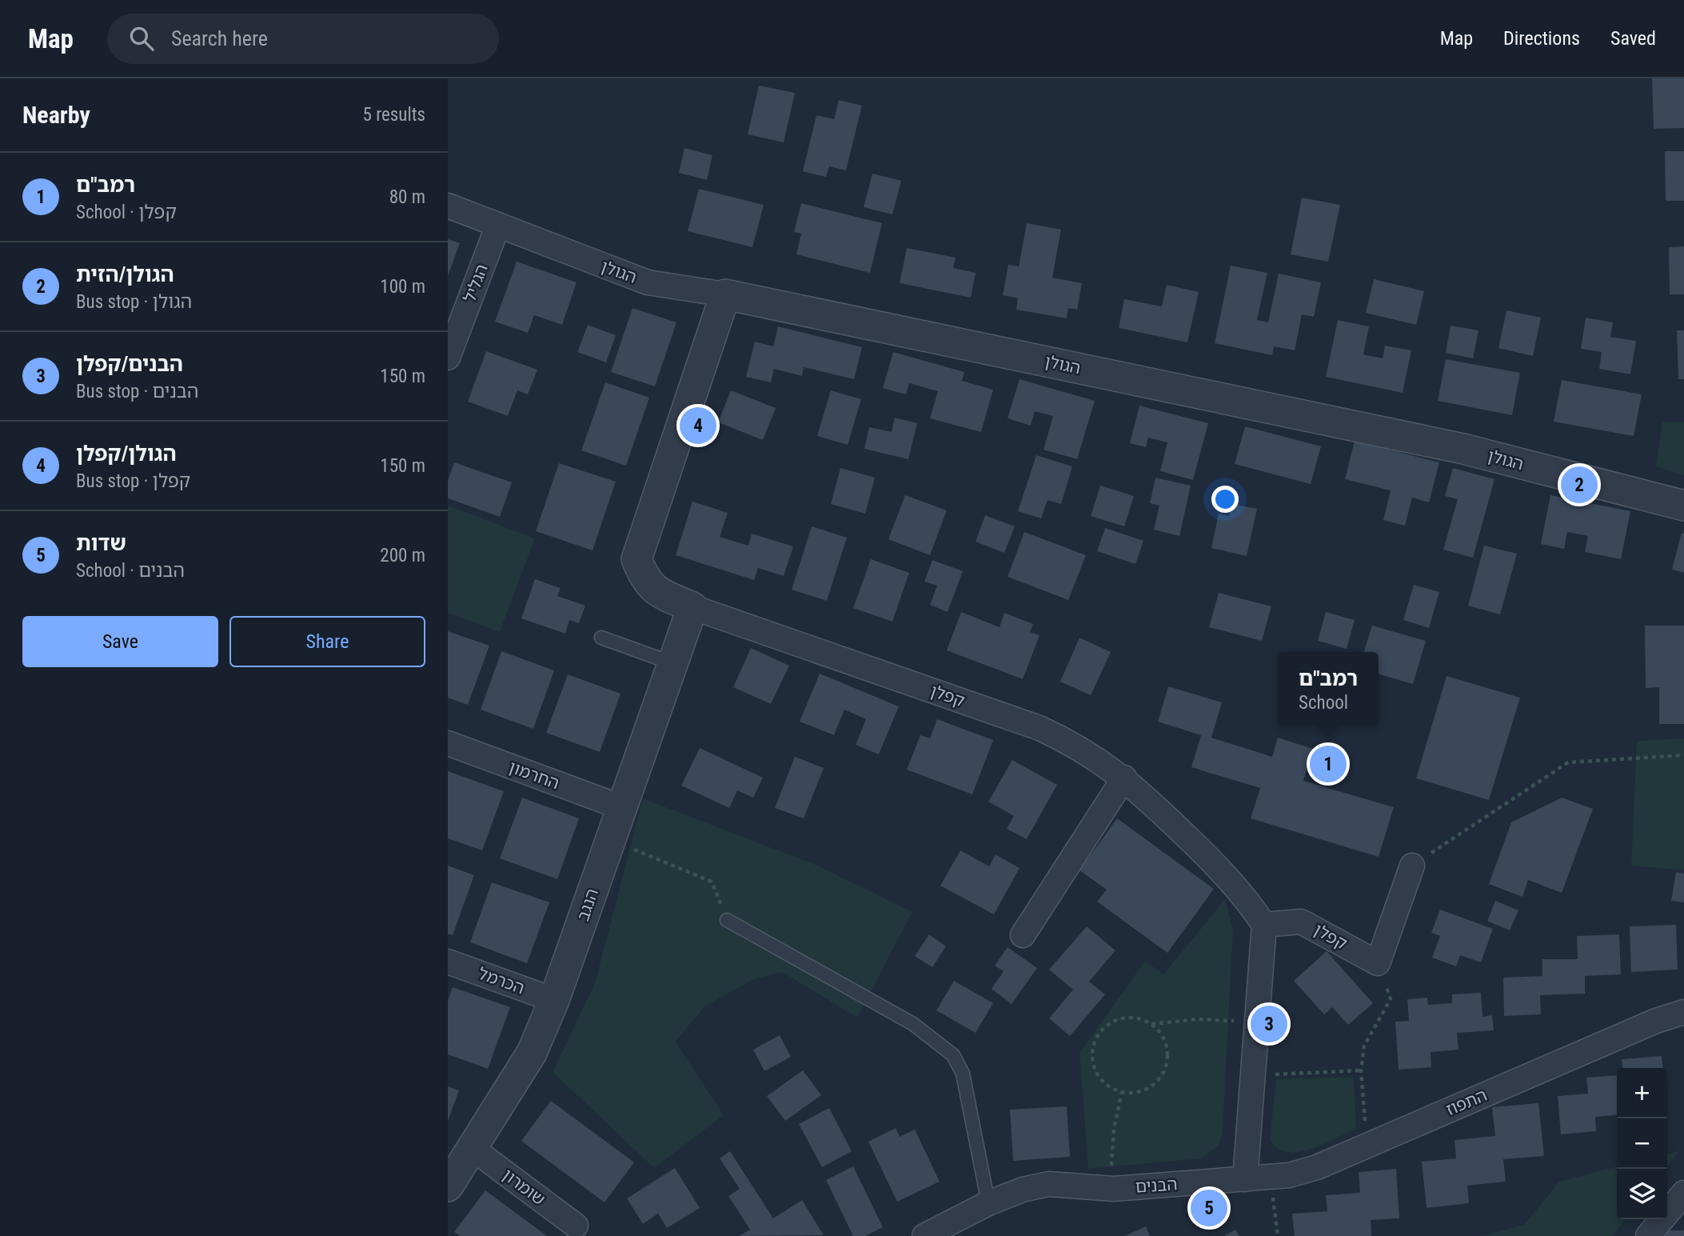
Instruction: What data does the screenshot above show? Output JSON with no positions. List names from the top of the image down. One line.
{"streets":{"street":["הגולן","הגליל","קפלן","החרמון","הנגב","הכרמל","התפוז","הבנים","שומרון"]},"crossings":[["הגולן","הגליל"],["הגולן","קפלן"],["קפלן","הנגב"],["החרמון","הנגב"],["הנגב","הכרמל"],["הנגב","שומרון"],["התפוז","הבנים"]],"page":{"header":"Map","search":"Search here","nav":["Map","Directions","Saved"],"heading":["Nearby","5 results"],"list":[{"mark":"1","name":"רמב\"ם","note":"School · קפלן","value":"80 m"},{"mark":"2","name":"הגולן/הזית","note":"Bus stop · הגולן","value":"100 m"},{"mark":"3","name":"הבנים/קפלן","note":"Bus stop · הבנים","value":"150 m"},{"mark":"4","name":"הגולן/קפלן","note":"Bus stop · קפלן","value":"150 m"},{"mark":"5","name":"שדות","note":"School · הבנים","value":"200 m"}],"pins":["4","2","1","3","5"],"buttons":["Save","Share"],"popup":["רמב\"ם","School"],"map_buttons":["+","−"]}}
